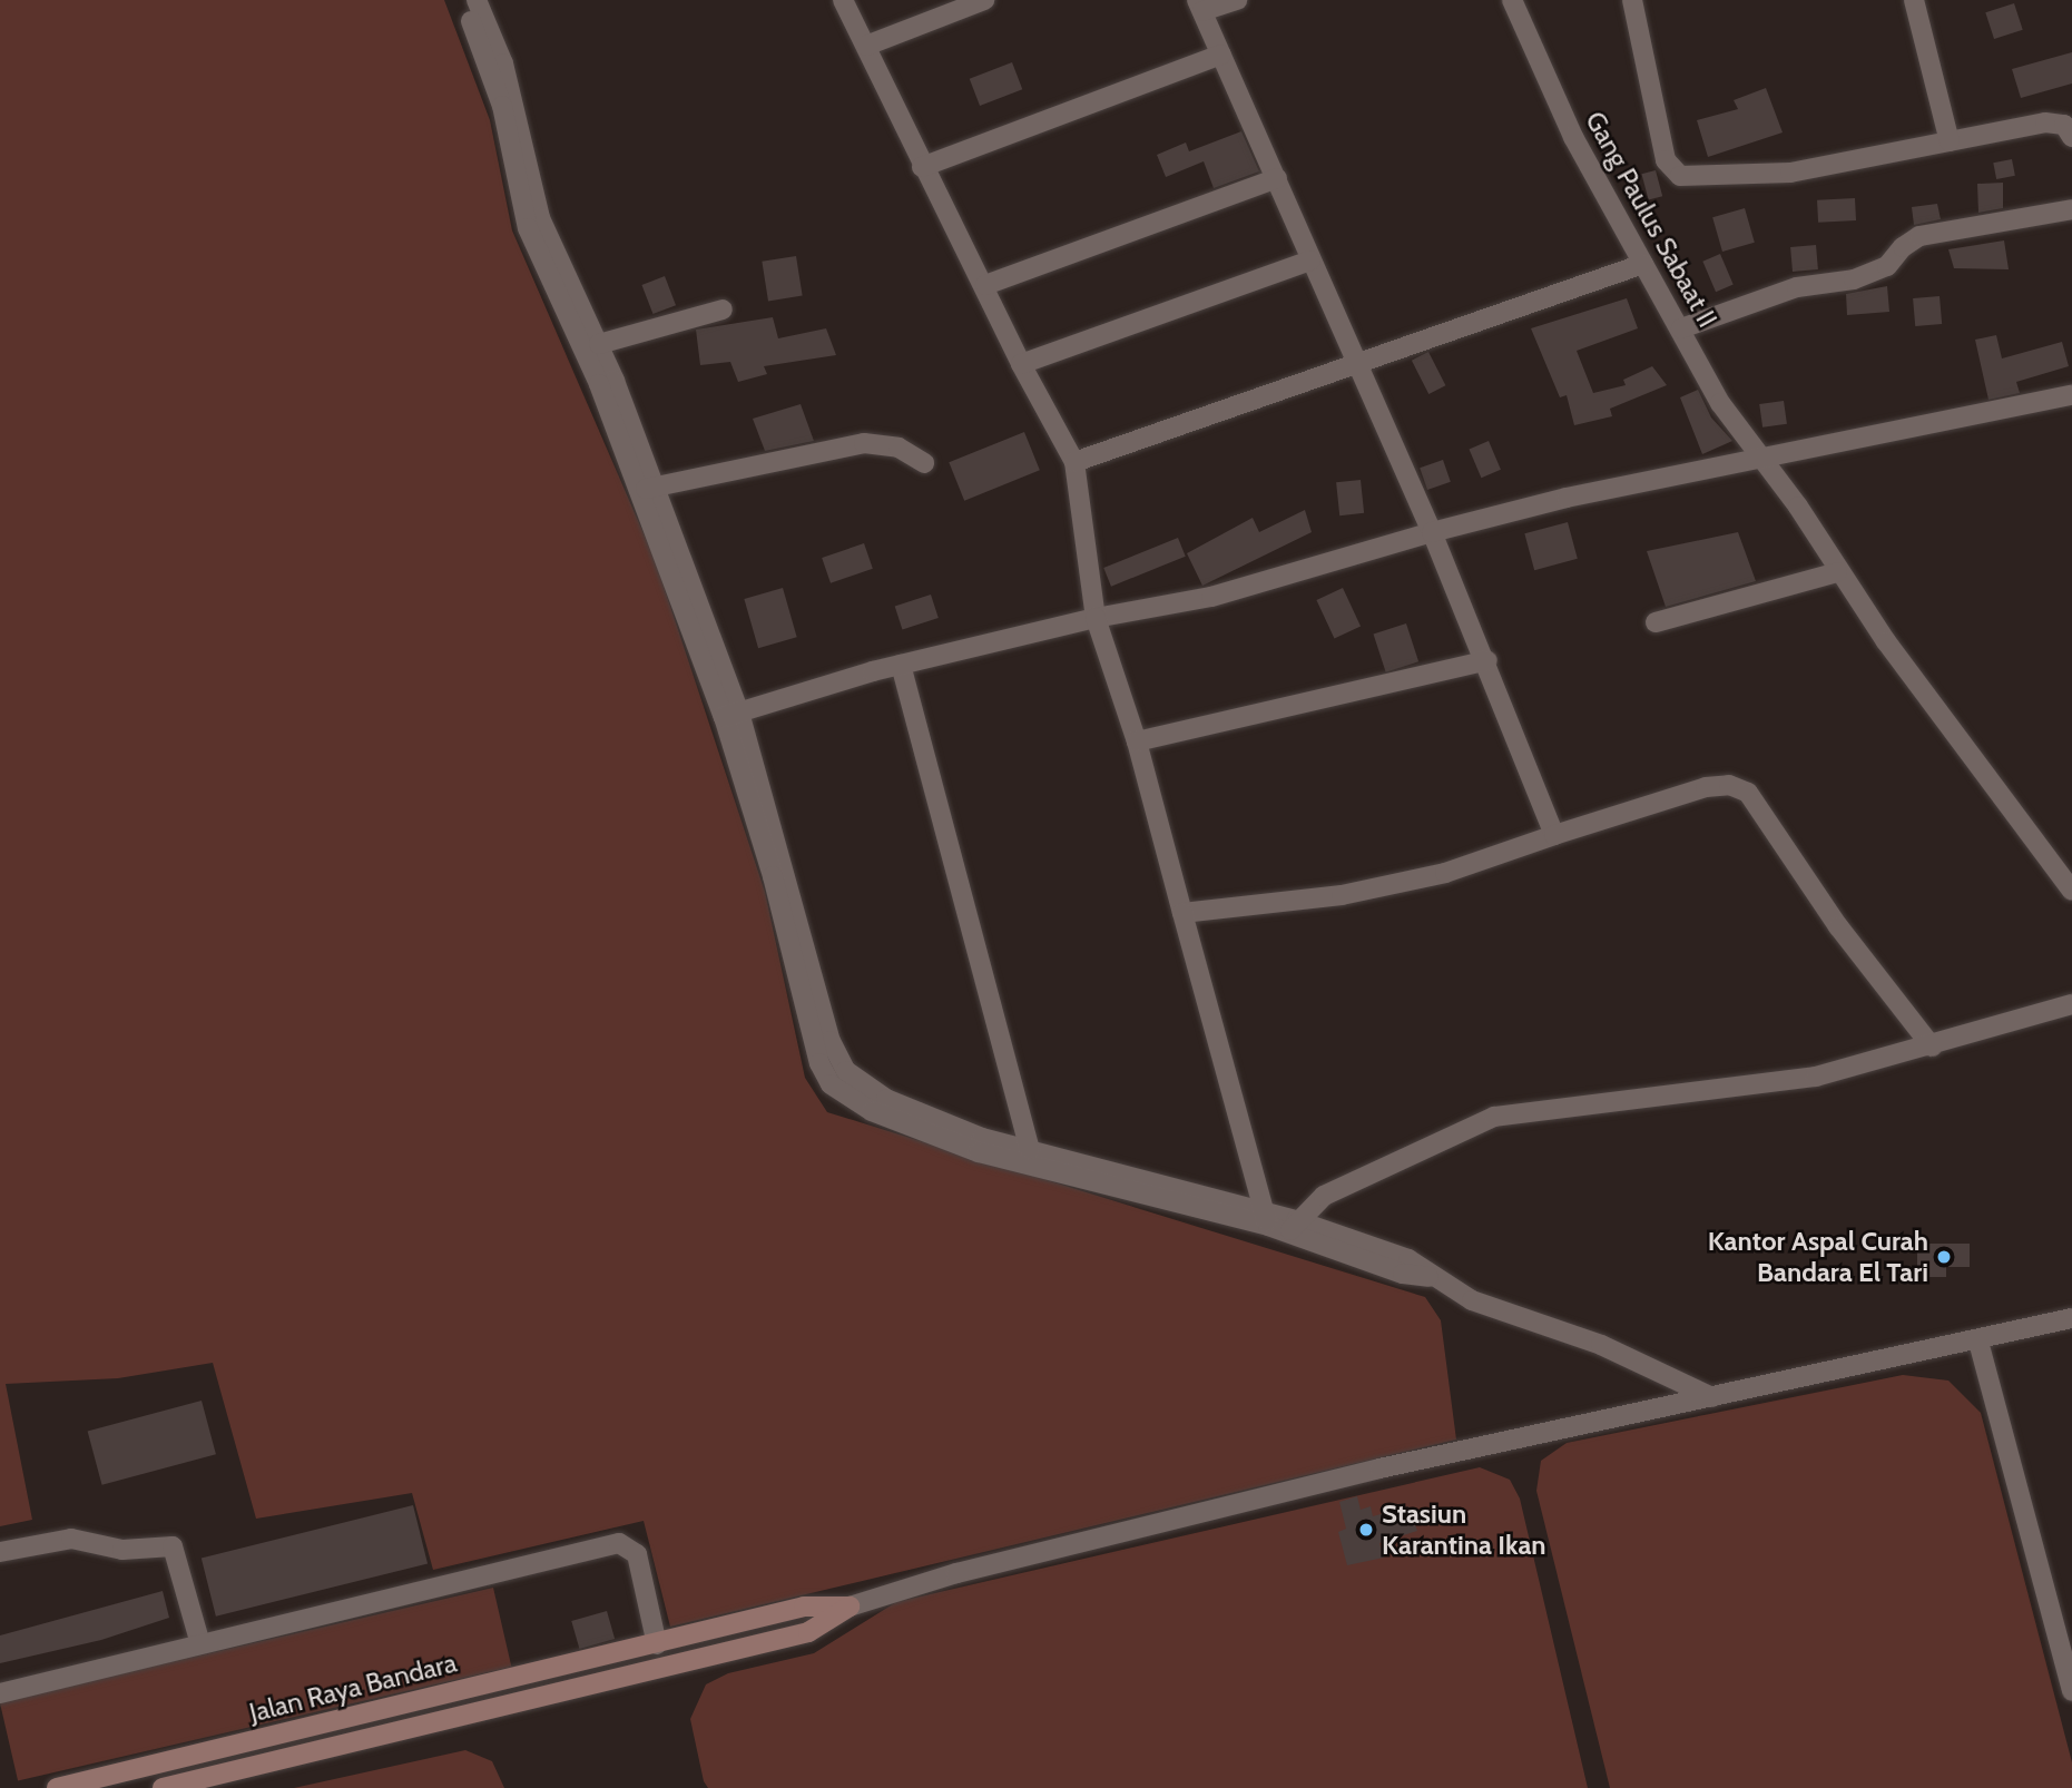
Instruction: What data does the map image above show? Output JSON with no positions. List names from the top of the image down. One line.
{"streets":{"main road":["Jalan Raya Bandara"],"street":["Gang Paulus Sabaat II"]},"places":["Kantor Aspal Curah Bandara El Tari","Stasiun Karantina Ikan"]}
